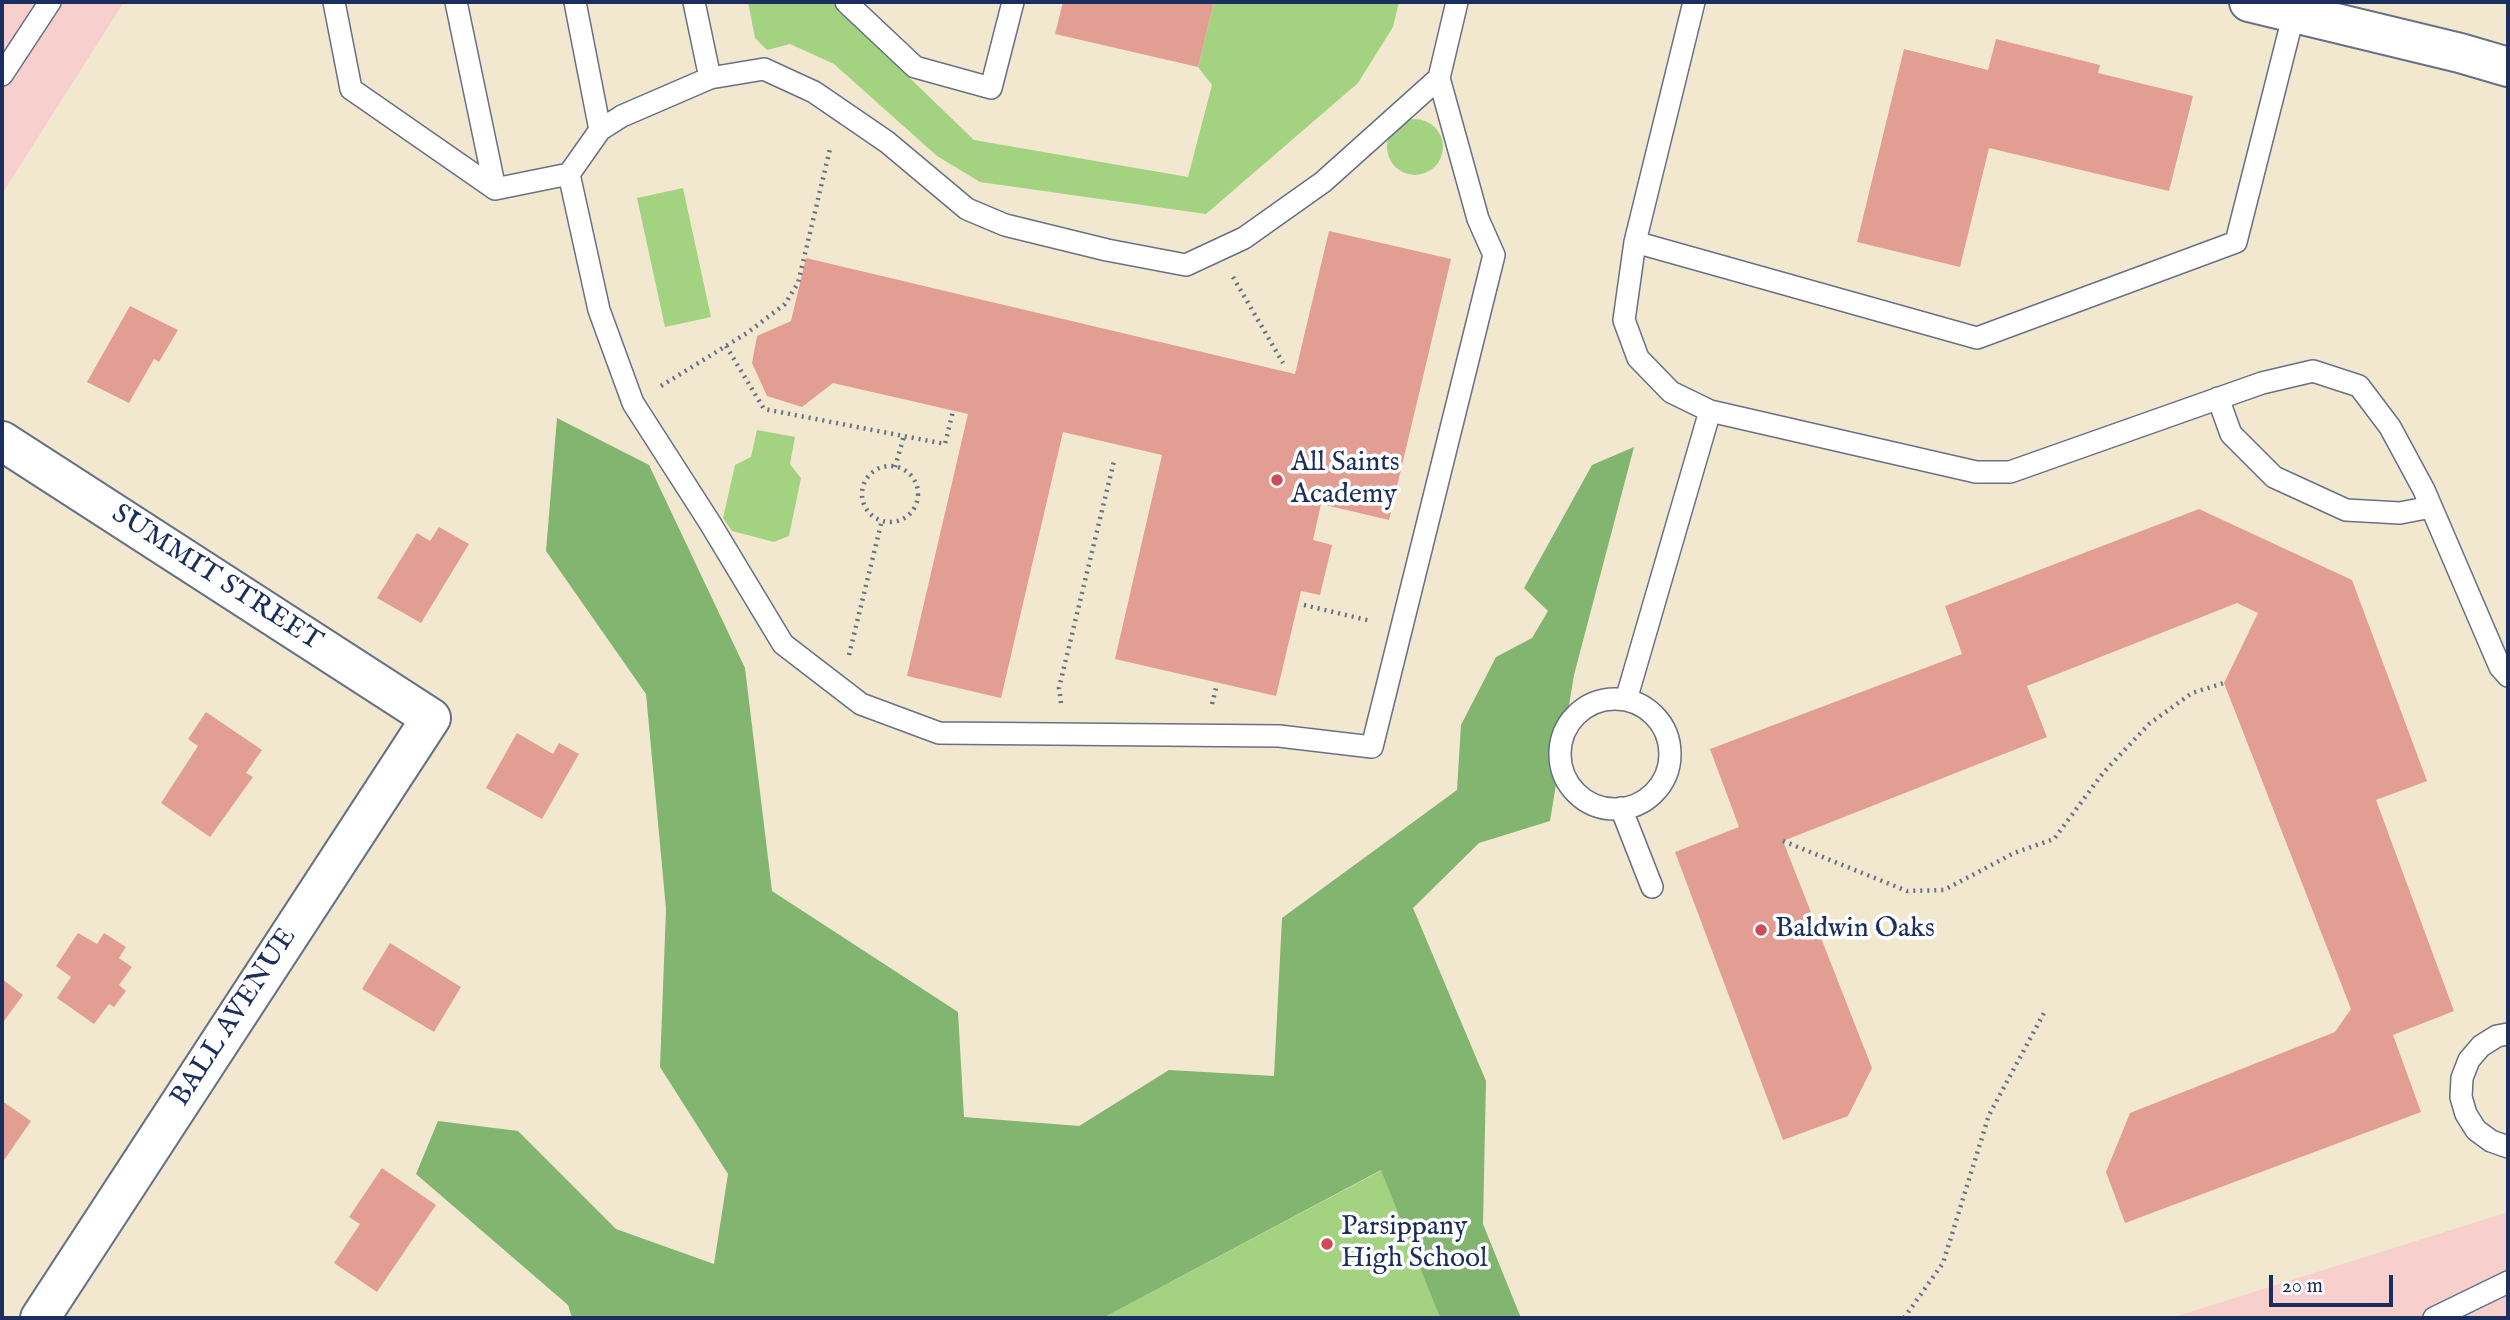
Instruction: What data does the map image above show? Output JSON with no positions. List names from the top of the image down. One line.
{"streets":{"street":["SUMMIT STREET","BALL AVENUE"]},"crossings":[["SUMMIT STREET","BALL AVENUE"]],"places":["All Saints Academy","Baldwin Oaks","Parsippany High School"],"scale_bar":"20 m"}
